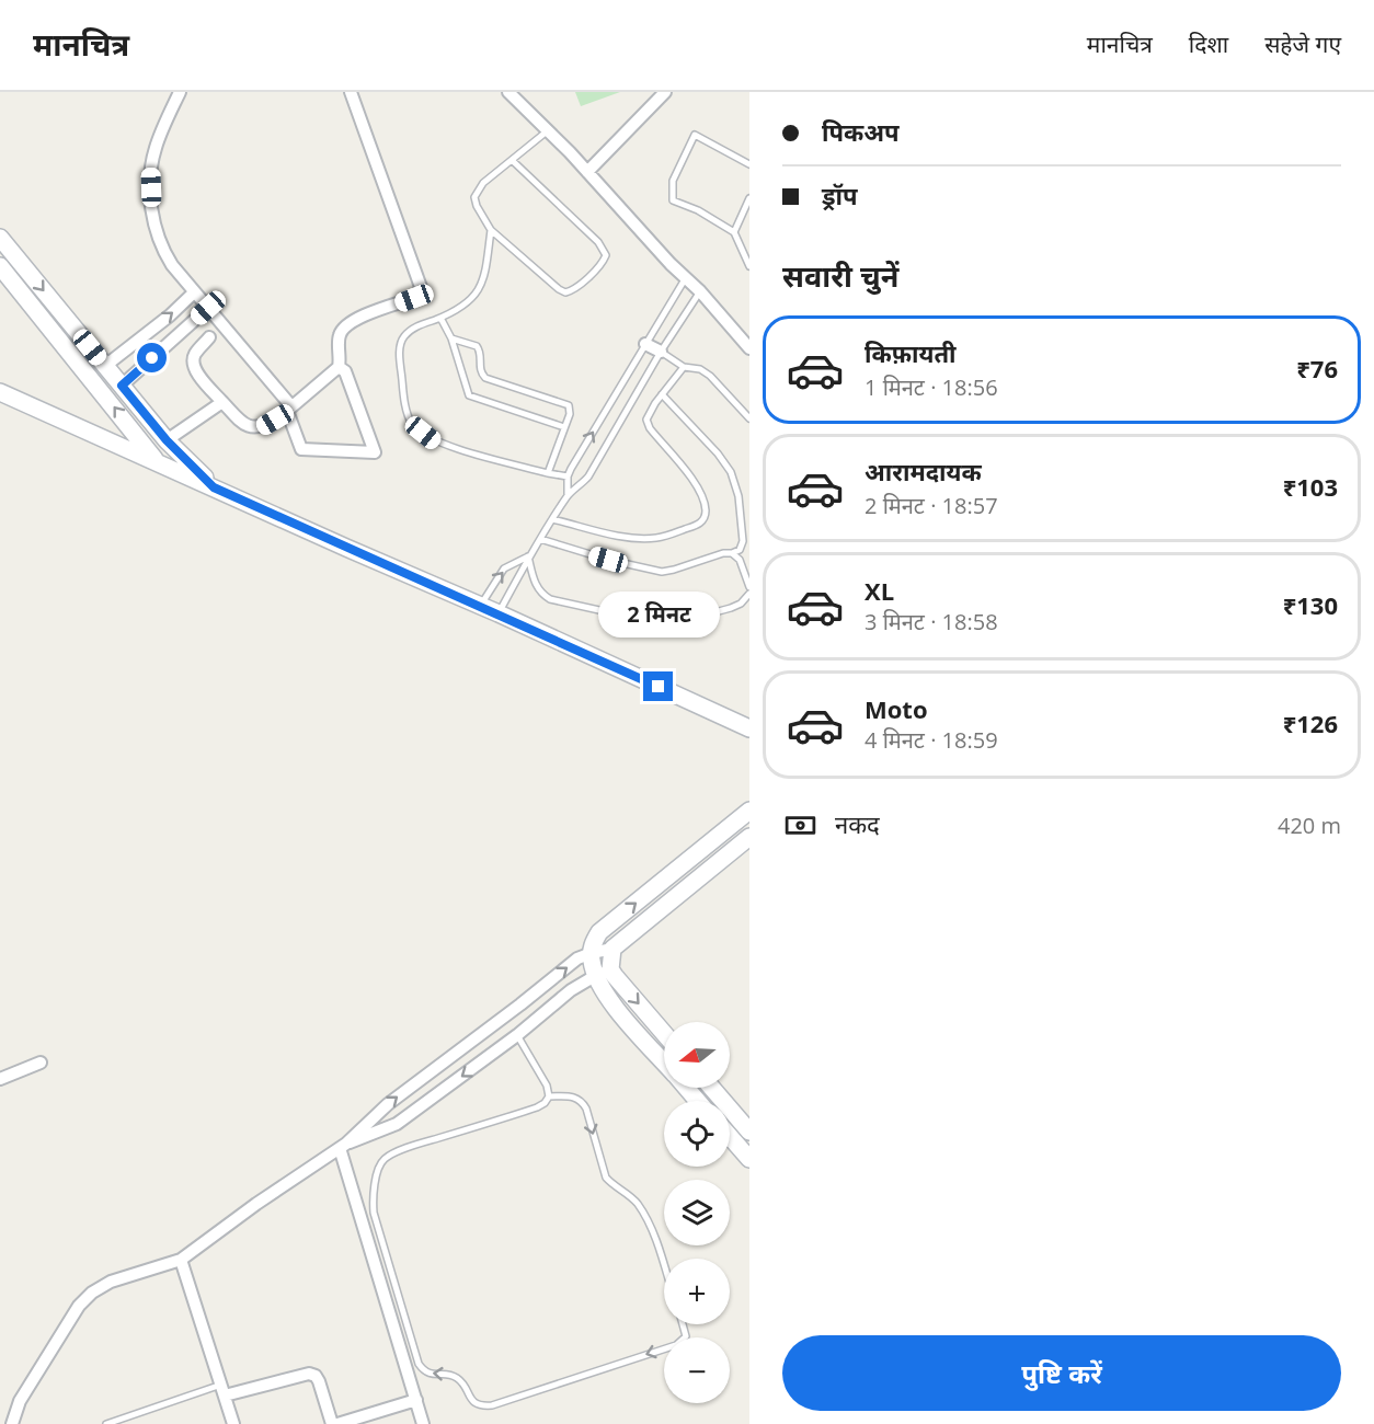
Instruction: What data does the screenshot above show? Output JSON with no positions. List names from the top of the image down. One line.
{"north":"left","page":{"header":"मानचित्र","nav":["मानचित्र","दिशा","सहेजे गए"],"banner":["पिकअप","ड्रॉप"],"heading":"सवारी चुनें","list":[{"name":"किफ़ायती","note":"1 मिनट · 18:56","value":"₹76"},{"name":"आरामदायक","note":"2 मिनट · 18:57","value":"₹103"},{"name":"XL","note":"3 मिनट · 18:58","value":"₹130"},{"name":"Moto","note":"4 मिनट · 18:59","value":"₹126"}],"bubble":"2 मिनट","pay":["नकद","420 m"],"map_buttons":["+","−"],"buttons":"पुष्टि करें"}}
